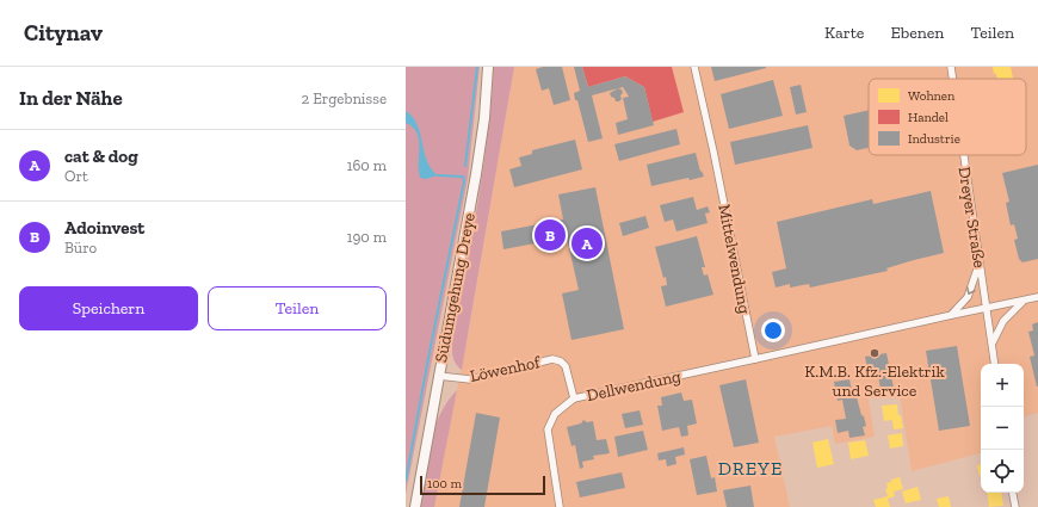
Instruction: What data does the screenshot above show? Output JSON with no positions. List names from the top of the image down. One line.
{"streets":{"main road":["Südumgehung Dreye"],"street":["Dreyer Straße","Mittelwendung","Löwenhof","Dellwendung"]},"crossings":[["Mittelwendung","Dellwendung"],["Südumgehung Dreye","Löwenhof"],["Löwenhof","Dellwendung"]],"districts":["DREYE"],"places":["K.M.B. Kfz.-Elektrik und Service"],"legend":["Wohnen","Handel","Industrie"],"scale_bar":"100 m","page":{"header":"Citynav","nav":["Karte","Ebenen","Teilen"],"heading":["In der Nähe","2 Ergebnisse"],"list":[{"mark":"A","name":"cat & dog","note":"Ort","value":"160 m"},{"mark":"B","name":"Adoinvest","note":"Büro","value":"190 m"}],"pins":["B","A"],"buttons":["Speichern","Teilen"],"map_buttons":["+","−"],"scale":"100 m"}}
